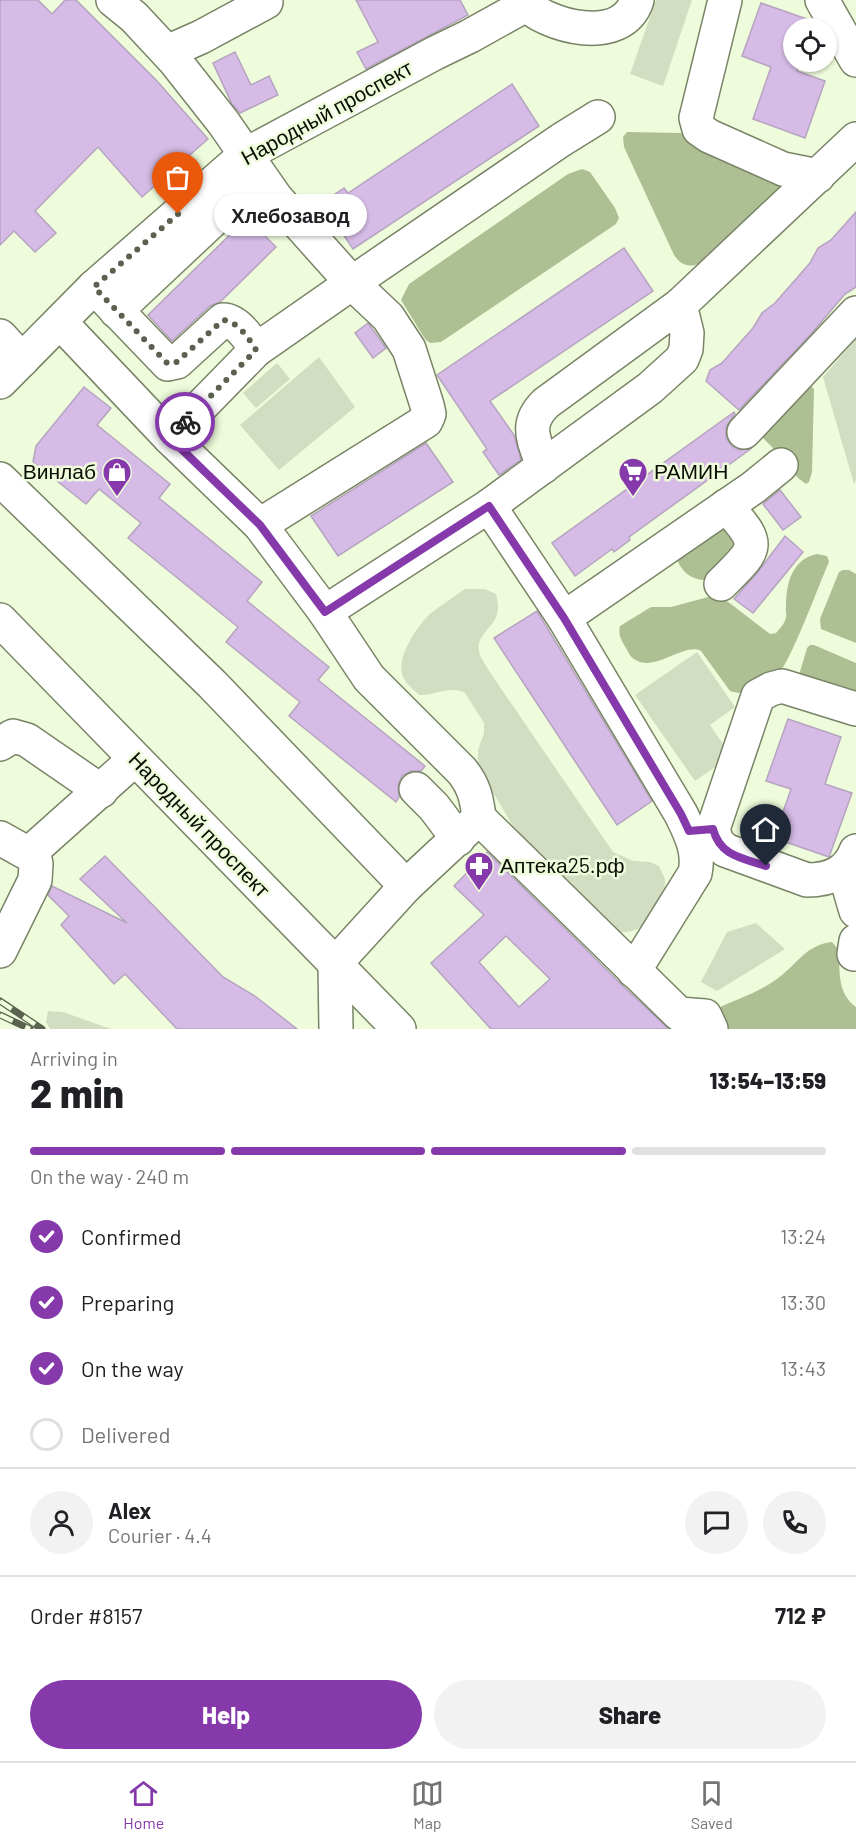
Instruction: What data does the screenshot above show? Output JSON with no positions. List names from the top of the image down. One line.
{"streets":{"street":["Народный проспект"]},"places":{"other":["Хлебозавод"],"shop":["Винлаб"],"supermarket":["РАМИН"],"pharmacy":["Аптека25.рф"]},"page":{"bubble":"Хлебозавод","heading":["2 min","Arriving in","13:54–13:59"],"panel":["Alex","Courier · 4.4","Order #8157","712 ₽"],"bar":"On the way · 240 m","list":[["Confirmed","13:24"],["Preparing","13:30"],["On the way","13:43"],"Delivered"],"buttons":["Help","Share"],"tabs":["Home","Map","Saved"]}}
